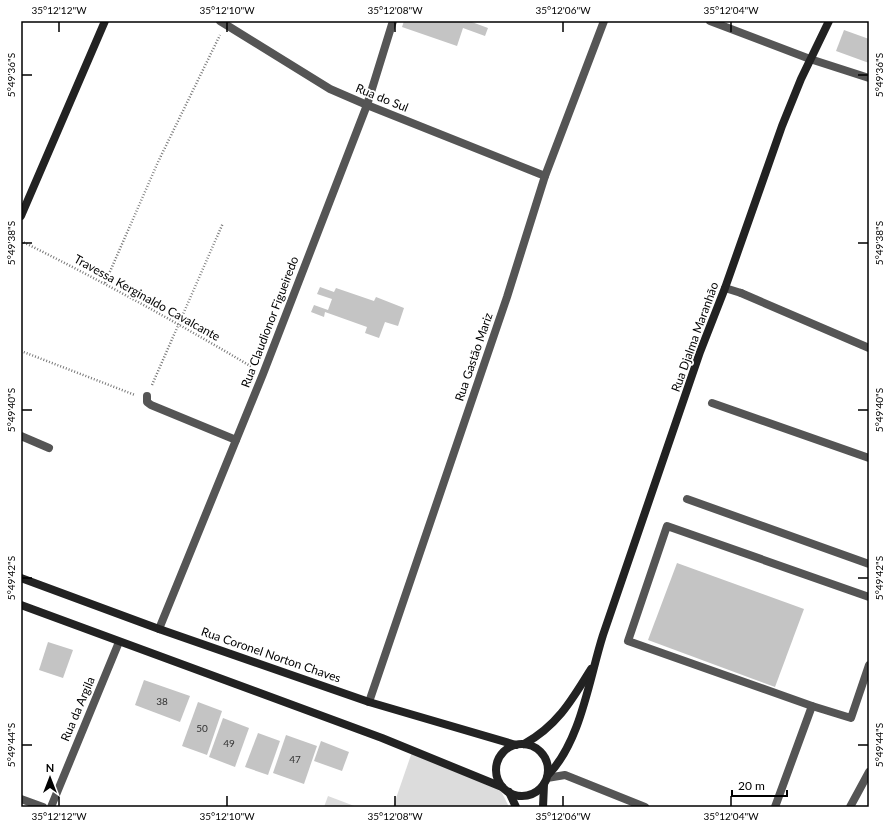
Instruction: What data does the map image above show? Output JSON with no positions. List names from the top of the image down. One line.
{"streets":{"main road":["Rua Djalma Maranhão","Rua Coronel Norton Chaves"],"street":["Rua do Sul","Rua Claudionor Figueiredo","Rua Gastão Mariz","Rua da Argila"],"path":["Travessa Kerginaldo Cavalcante"]},"crossings":[["Rua do Sul","Rua Claudionor Figueiredo"],["Rua do Sul","Rua Gastão Mariz"],["Travessa Kerginaldo Cavalcante","Rua Claudionor Figueiredo"],["Rua Claudionor Figueiredo","Rua Coronel Norton Chaves"],["Rua Djalma Maranhão","Rua Coronel Norton Chaves"],["Rua Gastão Mariz","Rua Coronel Norton Chaves"]],"house_numbers":["38","50","49","47"],"scale_bar":"20 m","north":"top","coordinates":["35°12'12\"W","35°12'10\"W","35°12'08\"W","35°12'06\"W","35°12'04\"W","5°49'36\"S","5°49'38\"S","5°49'40\"S","5°49'42\"S","5°49'44\"S"]}
